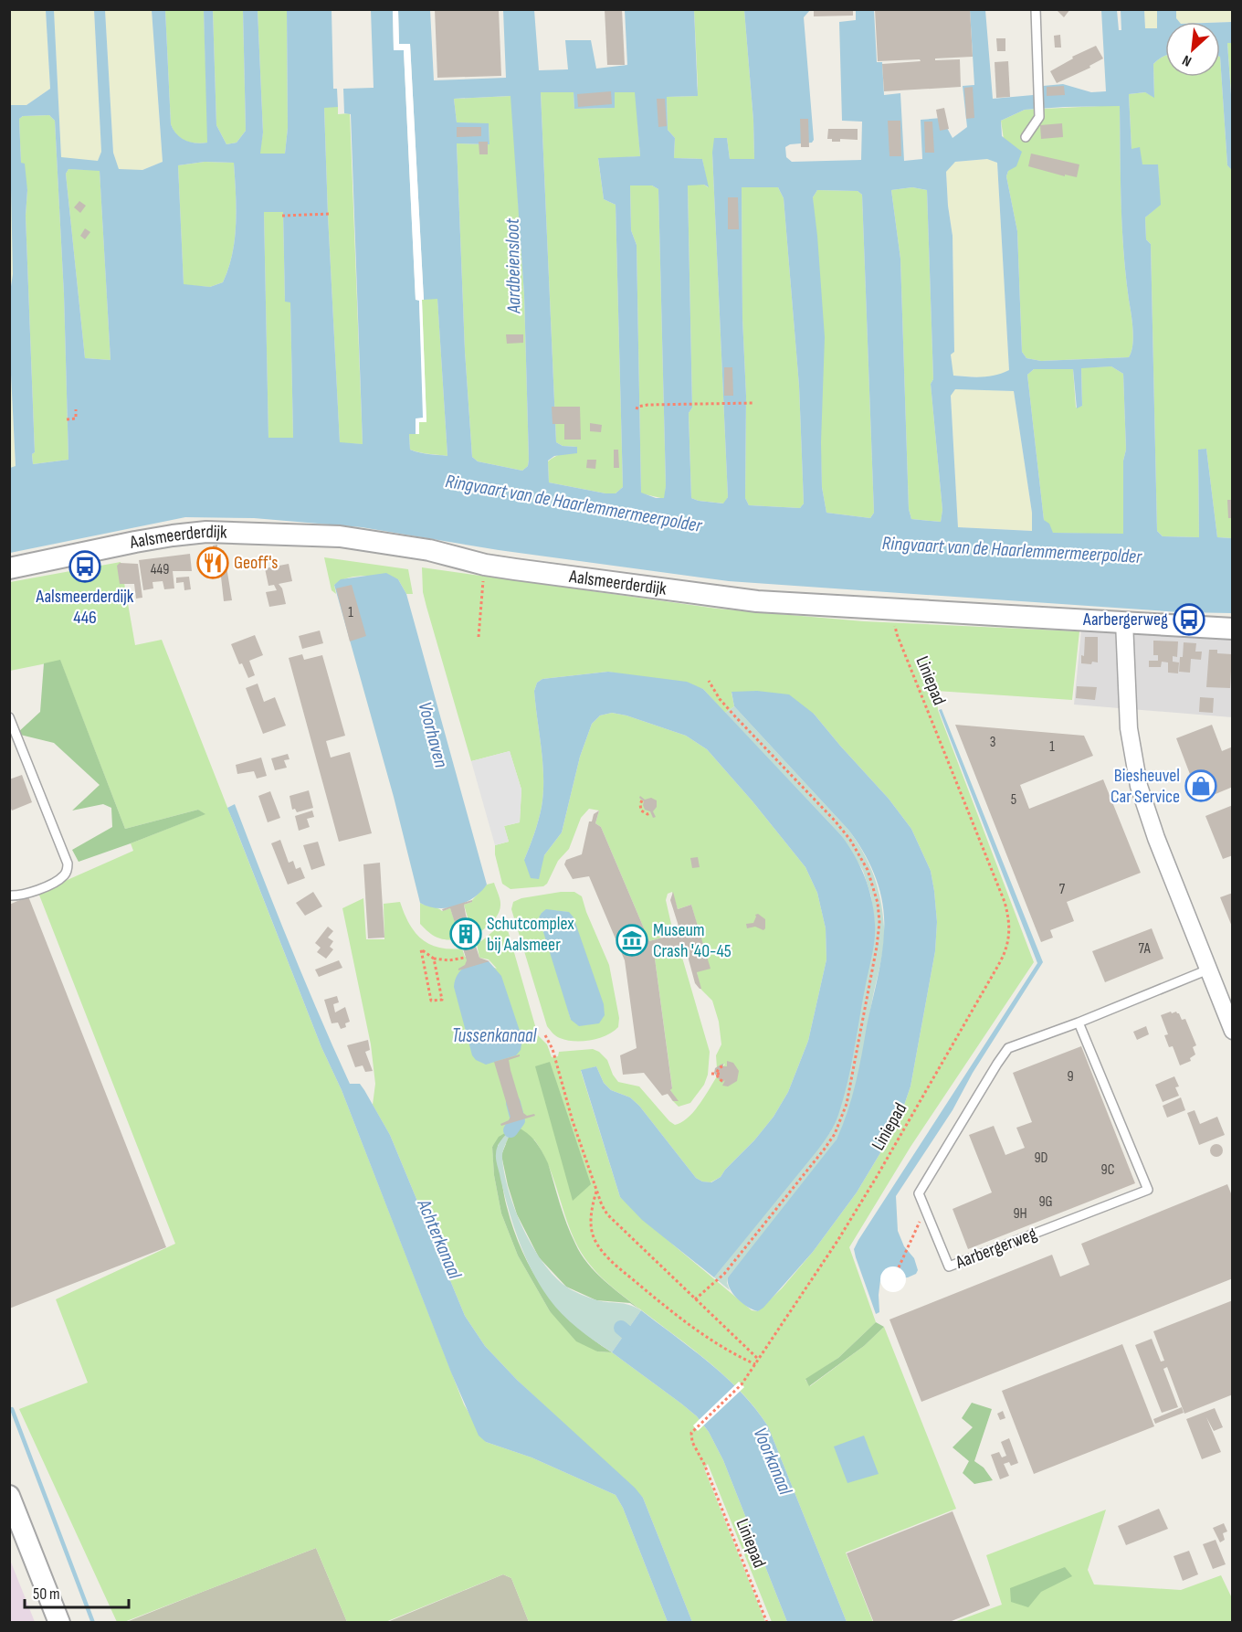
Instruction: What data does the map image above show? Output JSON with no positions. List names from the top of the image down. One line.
{"streets":{"street":["Aalsmeerderdijk"],"lane":["Aarbergerweg"],"path":["Liniepad"]},"crossings":[["Aalsmeerderdijk","Liniepad"]],"water":["Aardbeiensloot","Ringvaart van de Haarlemmermeerpolder","Voorhaven","Tussenkanaal","Achterkanaal","Voorkanaal"],"places":{"restaurant":["Geoff's"],"bus stop":["Aalsmeerderdijk 446","Aarbergerweg"],"shop":["Biesheuvel Car Service"],"building":["Schutcomplex bij Aalsmeer"],"museum":["Museum Crash '40-45"]},"house_numbers":["449","1","3","1","5","7","7A","9","9D","9C","9G","9H"],"scale_bar":"50 m","north":"bottom left"}
